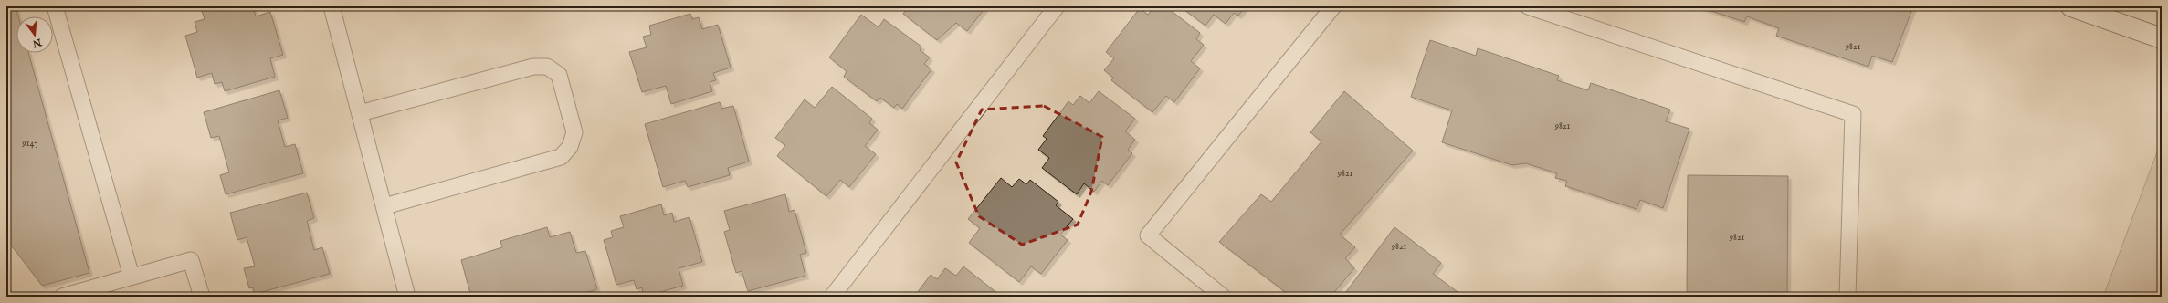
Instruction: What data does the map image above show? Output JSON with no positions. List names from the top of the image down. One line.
{"house_numbers":["9821","9821","9147","9821","9821","9821"],"north":"bottom"}
